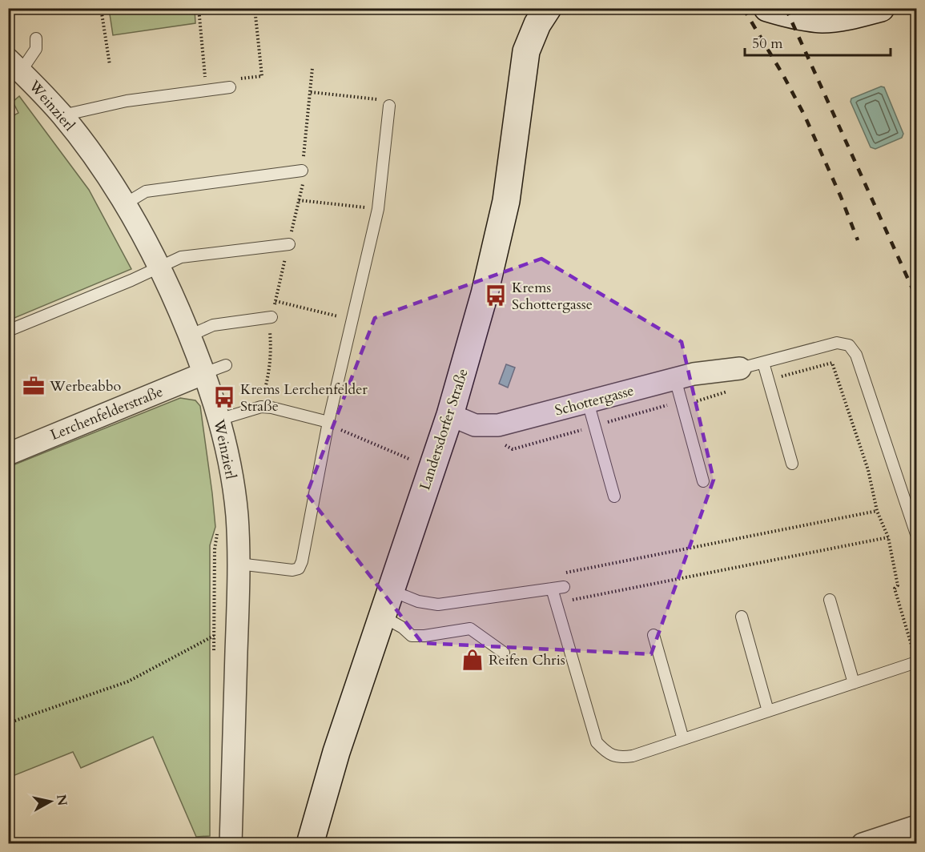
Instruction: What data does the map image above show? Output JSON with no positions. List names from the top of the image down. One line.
{"streets":{"main road":["Landersdorfer Straße"],"street":["Weinzierl","Schottergasse","Lerchenfelderstraße"]},"crossings":[["Weinzierl","Lerchenfelderstraße"],["Schottergasse","Landersdorfer Straße"]],"places":{"bus stop":["Krems Schottergasse","Krems Lerchenfelder Straße"],"office":["Werbeabbo"],"shop":["Reifen Chris"]},"scale_bar":"50 m","north":"right"}
